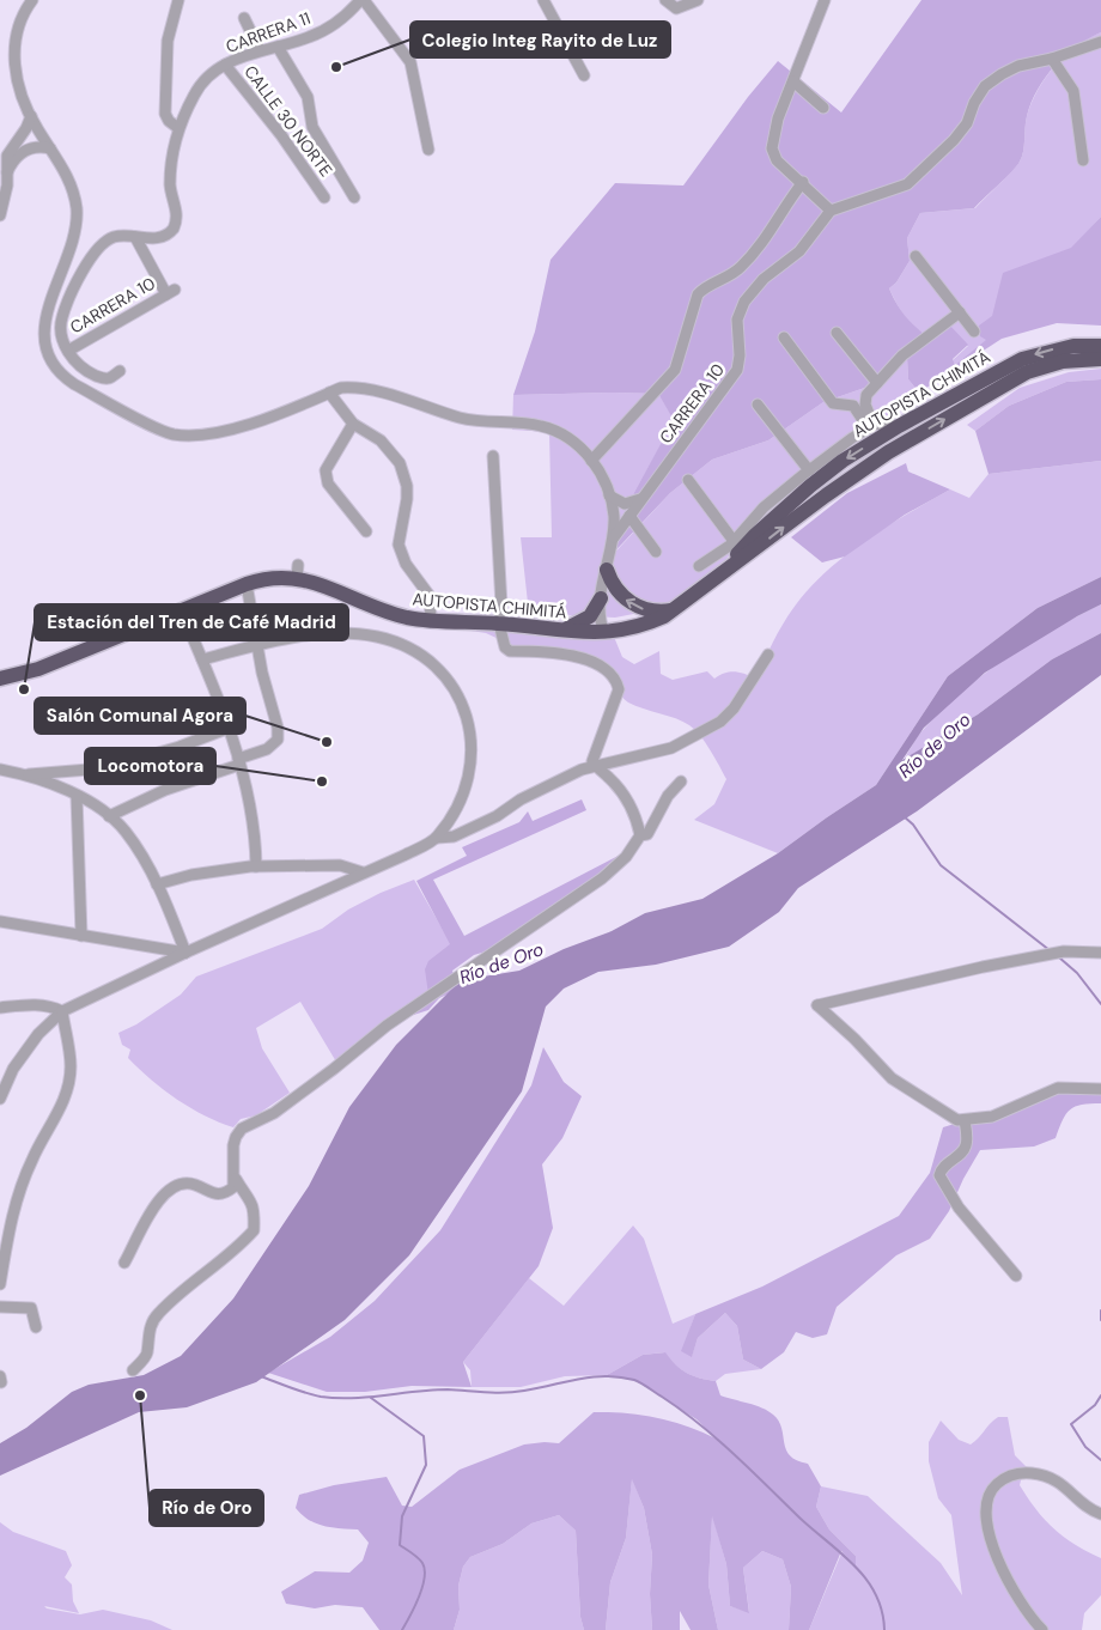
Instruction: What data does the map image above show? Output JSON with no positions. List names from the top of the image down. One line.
{"streets":{"highway":["AUTOPISTA CHIMITÁ"],"street":["CARRERA 11","CALLE 30 NORTE","CARRERA 10"]},"crossings":[["CARRERA 11","CALLE 30 NORTE"],["CARRERA 11","CARRERA 10"]],"water":["Río de Oro"],"places":["Colegio Integ Rayito de Luz","Estación del Tren de Café Madrid","Salón Comunal Agora","Locomotora","Río de Oro"]}
